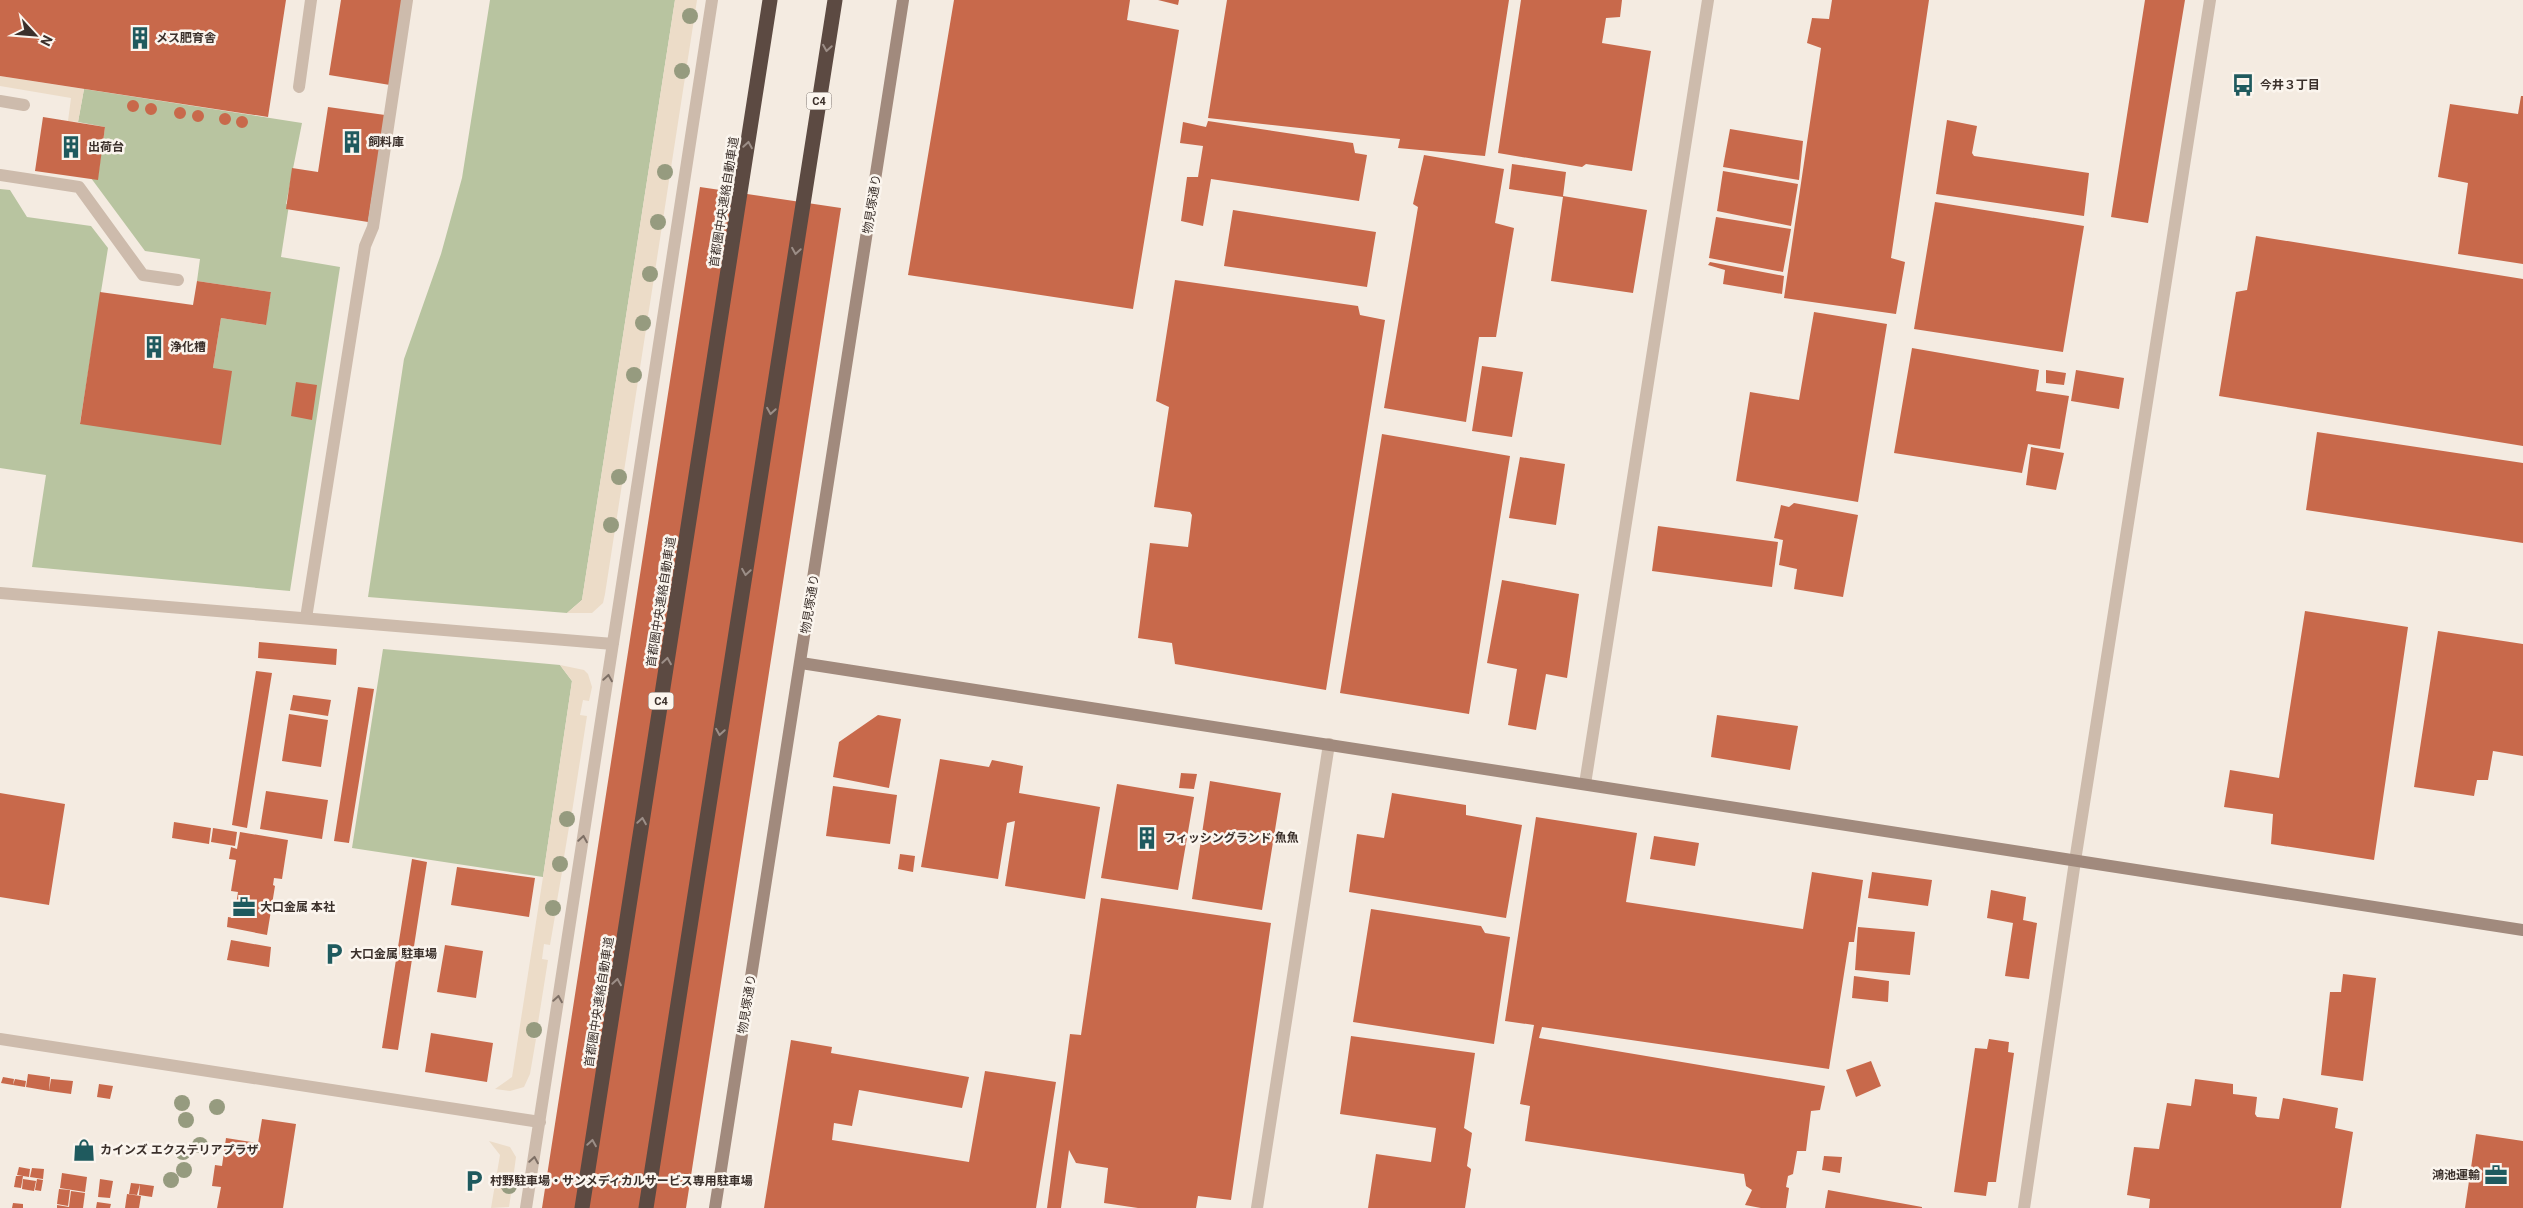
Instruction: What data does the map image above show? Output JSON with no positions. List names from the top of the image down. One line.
{"streets":{"highway":["C4","首都圏中央連絡自動車道"],"street":["物見塚通り"]},"places":{"building":["メス肥育舎","飼料庫","出荷台","浄化槽","フィッシングランド 魚魚"],"bus stop":["今井３丁目"],"office":["大口金属 本社","鴻池運輸"],"parking":["大口金属 駐車場","村野駐車場・サンメディカルサービス専用駐車場"],"shop":["カインズ エクステリアプラザ"]},"north":"bottom right"}
